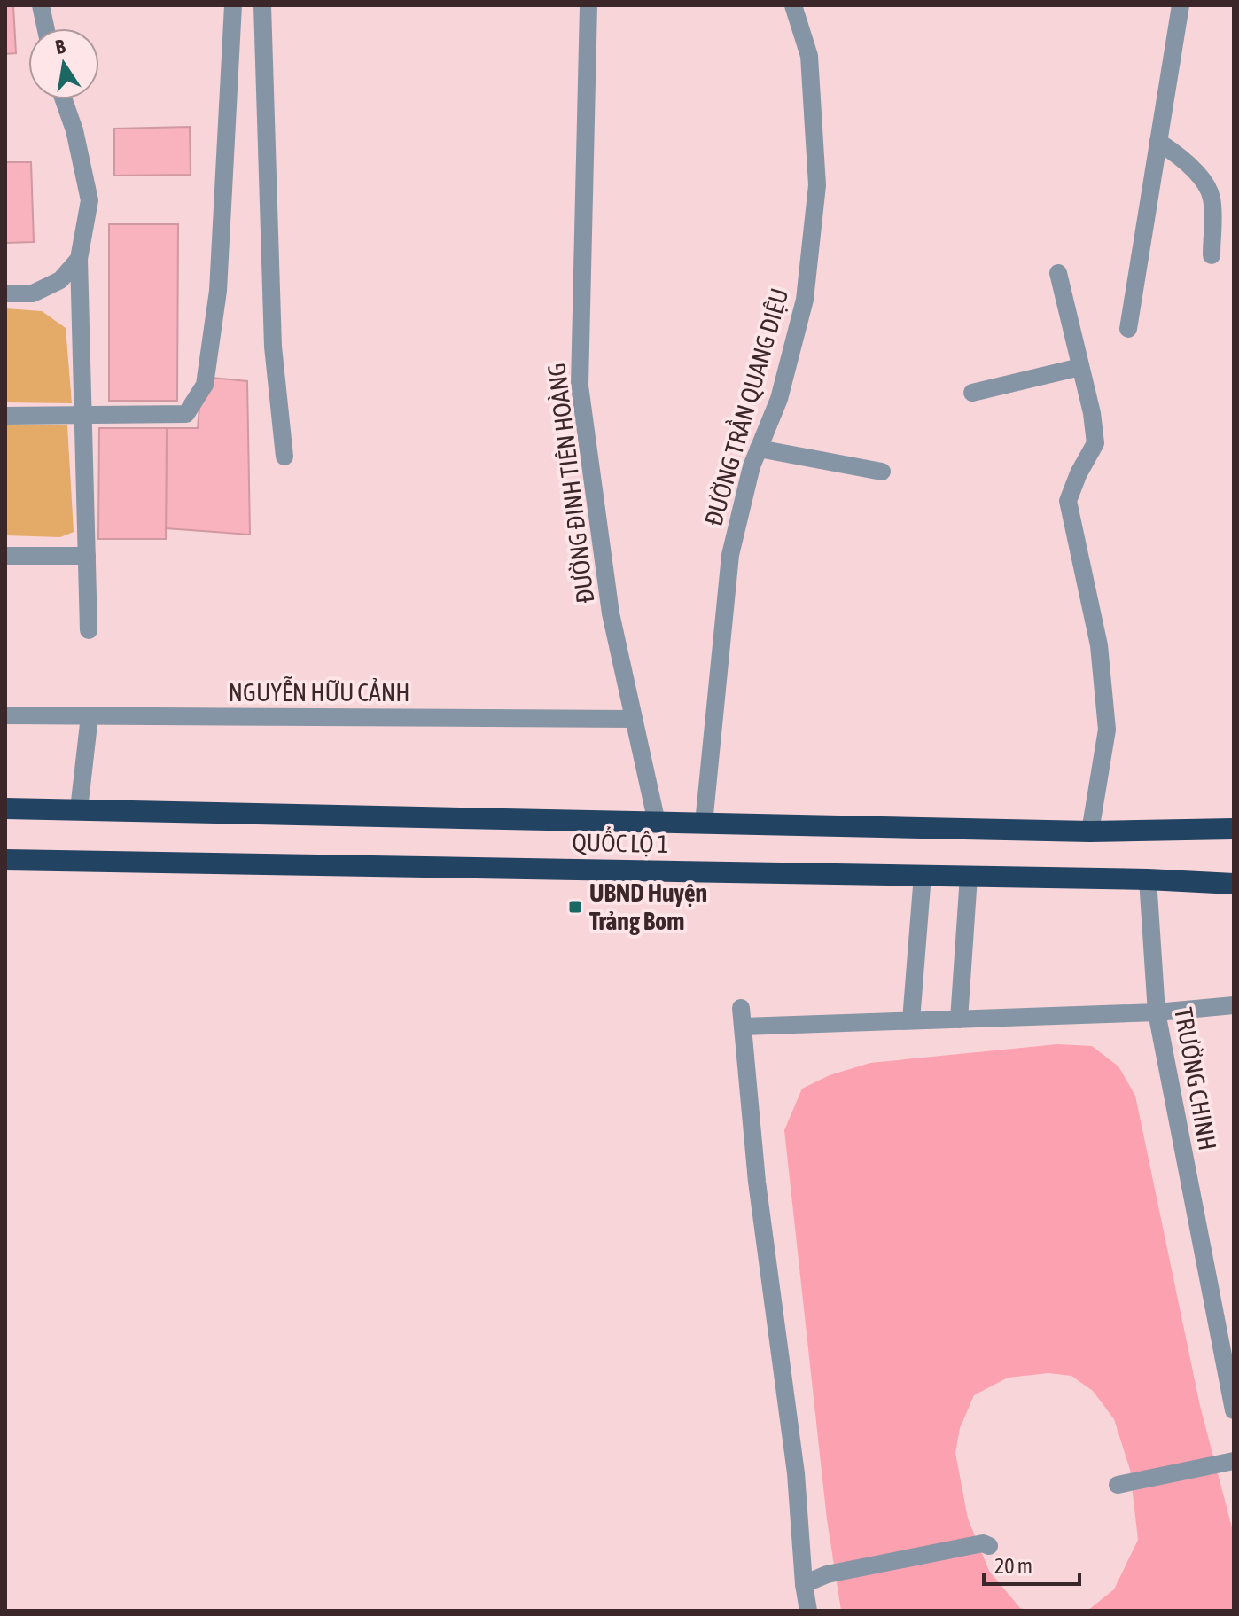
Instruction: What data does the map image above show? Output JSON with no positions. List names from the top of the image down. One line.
{"streets":{"highway":["QUỐC LỘ 1"],"street":["ĐƯỜNG TRẦN QUANG DIỆU","ĐƯỜNG ĐINH TIÊN HOÀNG","NGUYỄN HỮU CẢNH","TRƯỜNG CHINH"]},"crossings":[["ĐƯỜNG TRẦN QUANG DIỆU","QUỐC LỘ 1"],["ĐƯỜNG ĐINH TIÊN HOÀNG","NGUYỄN HỮU CẢNH"],["ĐƯỜNG ĐINH TIÊN HOÀNG","QUỐC LỘ 1"],["QUỐC LỘ 1","TRƯỜNG CHINH"]],"places":{"transit":["UBND Huyện Trảng Bom"]},"scale_bar":"20 m","north":"top"}
